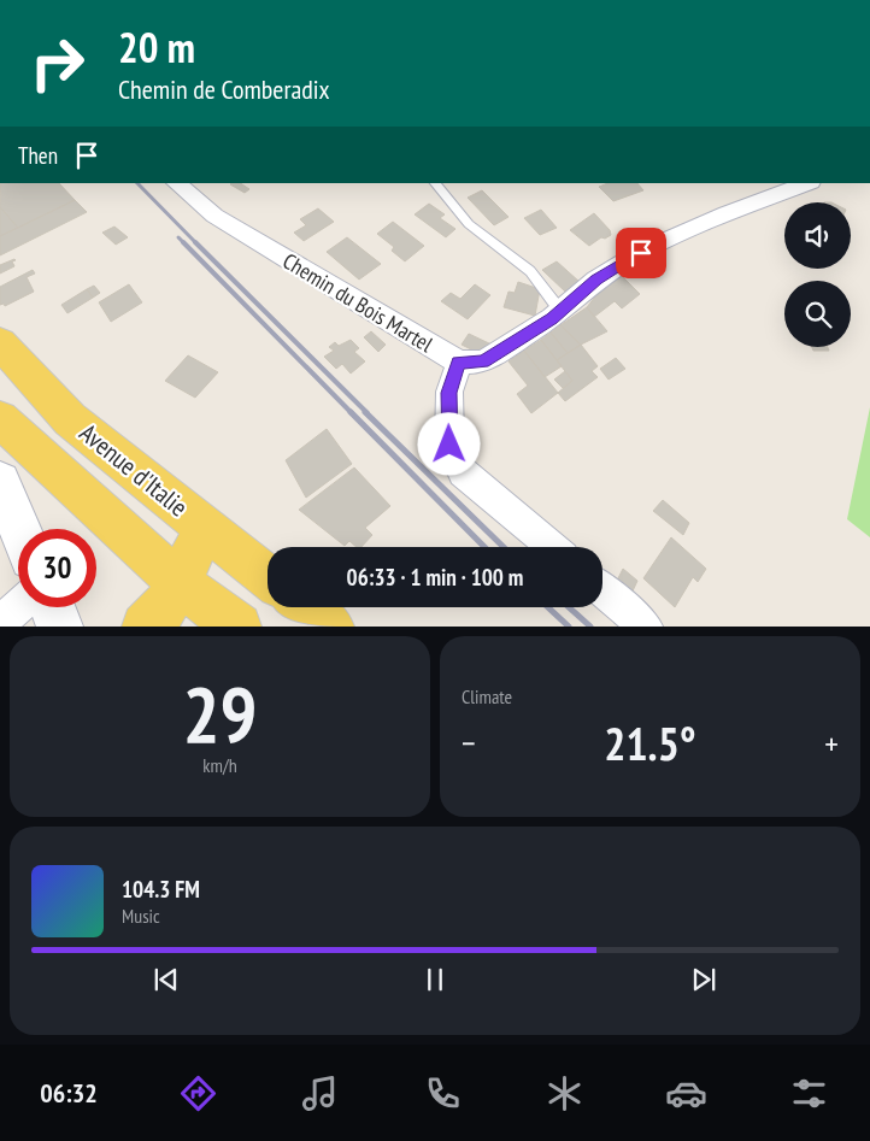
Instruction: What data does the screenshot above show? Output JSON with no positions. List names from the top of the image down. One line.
{"streets":{"main road":["Avenue d'Italie"],"street":["Chemin du Bois Martel"]},"page":{"turn":["20 m","Chemin de Comberadix"],"then":"Then","limit":"30","trip":"06:33 · 1 min · 100 m","tile":[["29","km/h"],"Climate"],"heat":["−","21.5°","+"],"song":["104.3 FM","Music"],"tabs":"06:32"}}
